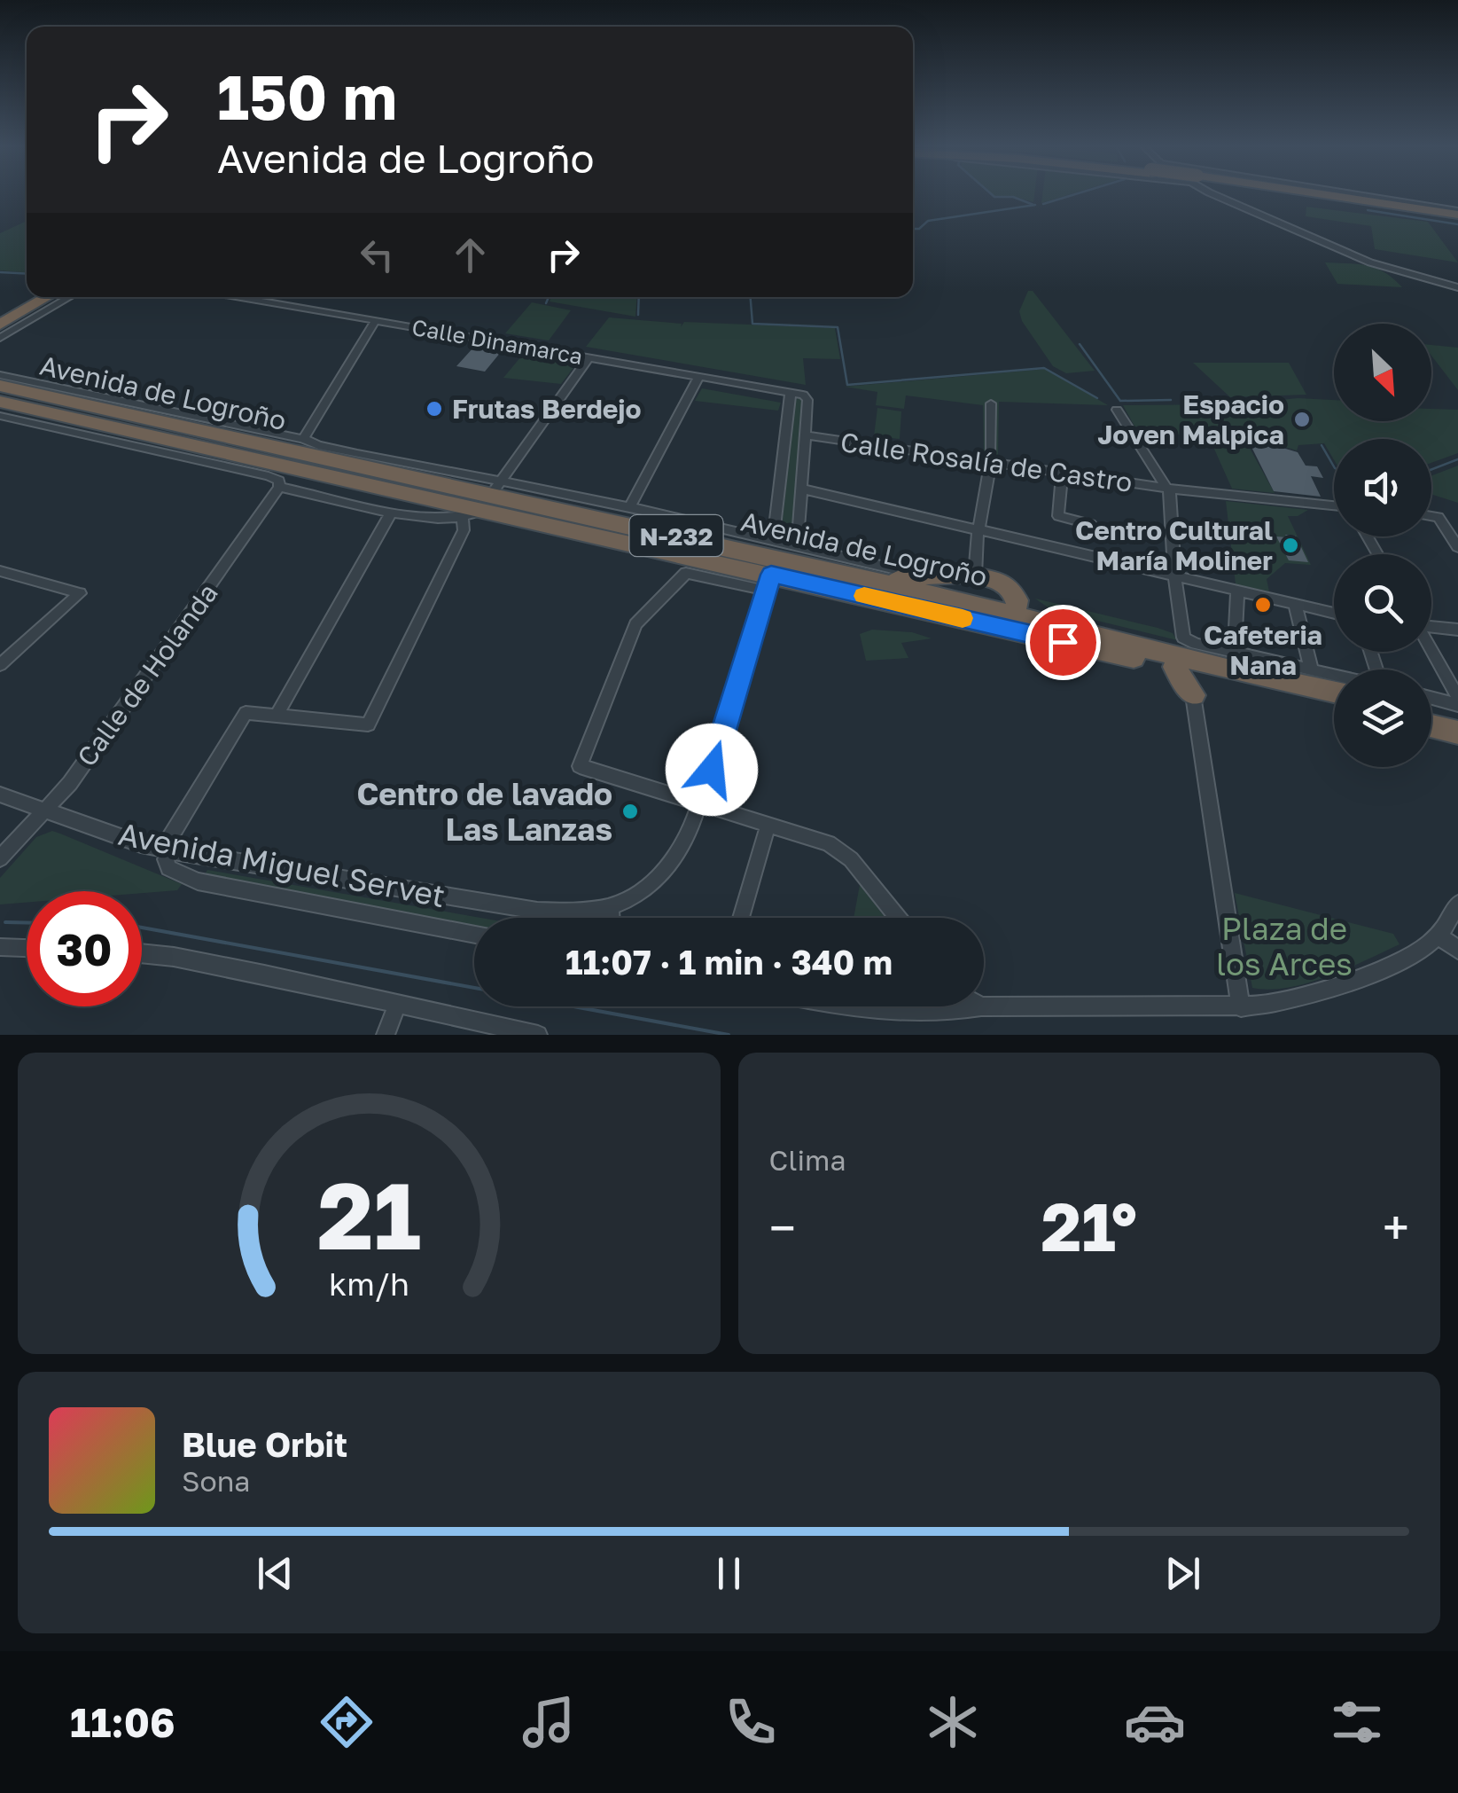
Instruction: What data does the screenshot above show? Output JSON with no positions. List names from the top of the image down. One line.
{"streets":{"highway":["Avenida de Logroño","N-232"],"street":["Calle Dinamarca","Calle Rosalía de Castro","Calle de Holanda","Avenida Miguel Servet"]},"crossings":[["Calle Dinamarca","Calle de Holanda"],["Avenida de Logroño","Calle de Holanda"],["Avenida de Logroño","Avenida Miguel Servet"],["Calle de Holanda","Avenida Miguel Servet"]],"parks":["Plaza de los Arces"],"places":["Frutas Berdejo","Espacio Joven Malpica","Centro Cultural María Moliner","Cafeteria Nana","Centro de lavado Las Lanzas"],"north":"bottom right","page":{"turn":["150 m","Avenida de Logroño"],"limit":"30","trip":"11:07 · 1 min · 340 m","tile":"Clima","heat":["−","21°","+"],"song":["Blue Orbit","Sona"],"tabs":"11:06","gauge":["21","km/h"]}}
